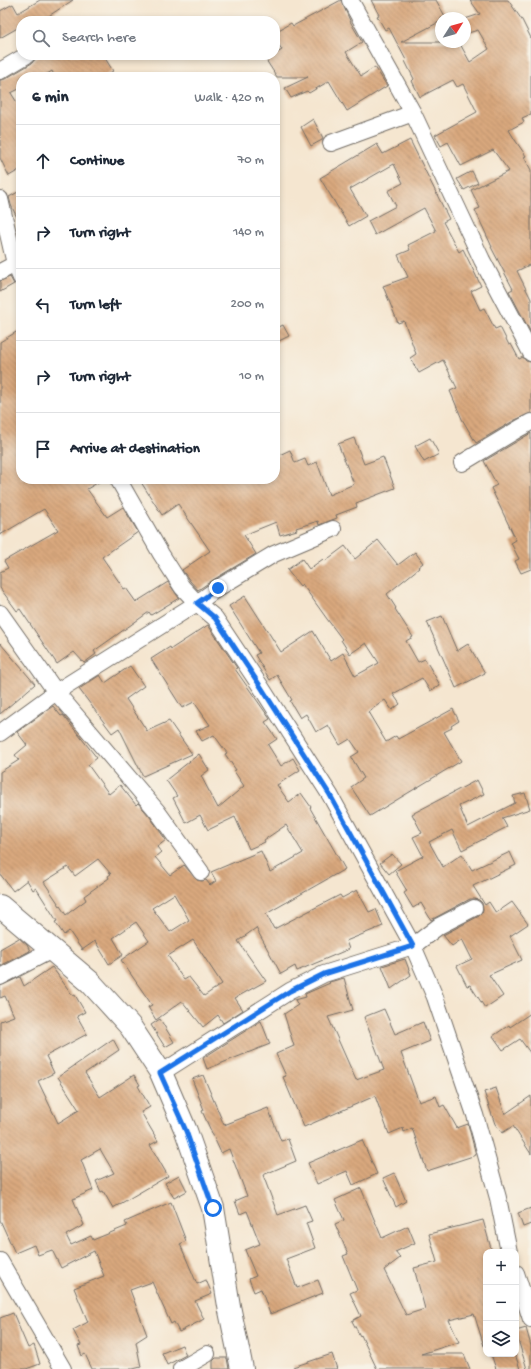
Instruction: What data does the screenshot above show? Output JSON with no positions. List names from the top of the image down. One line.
{"north":"top right","page":{"search":"Search here","heading":["6 min","Walk · 420 m"],"list":[["Continue","70 m"],["Turn right","140 m"],["Turn left","200 m"],["Turn right","10 m"],"Arrive at destination"],"map_buttons":["+","−"]}}
